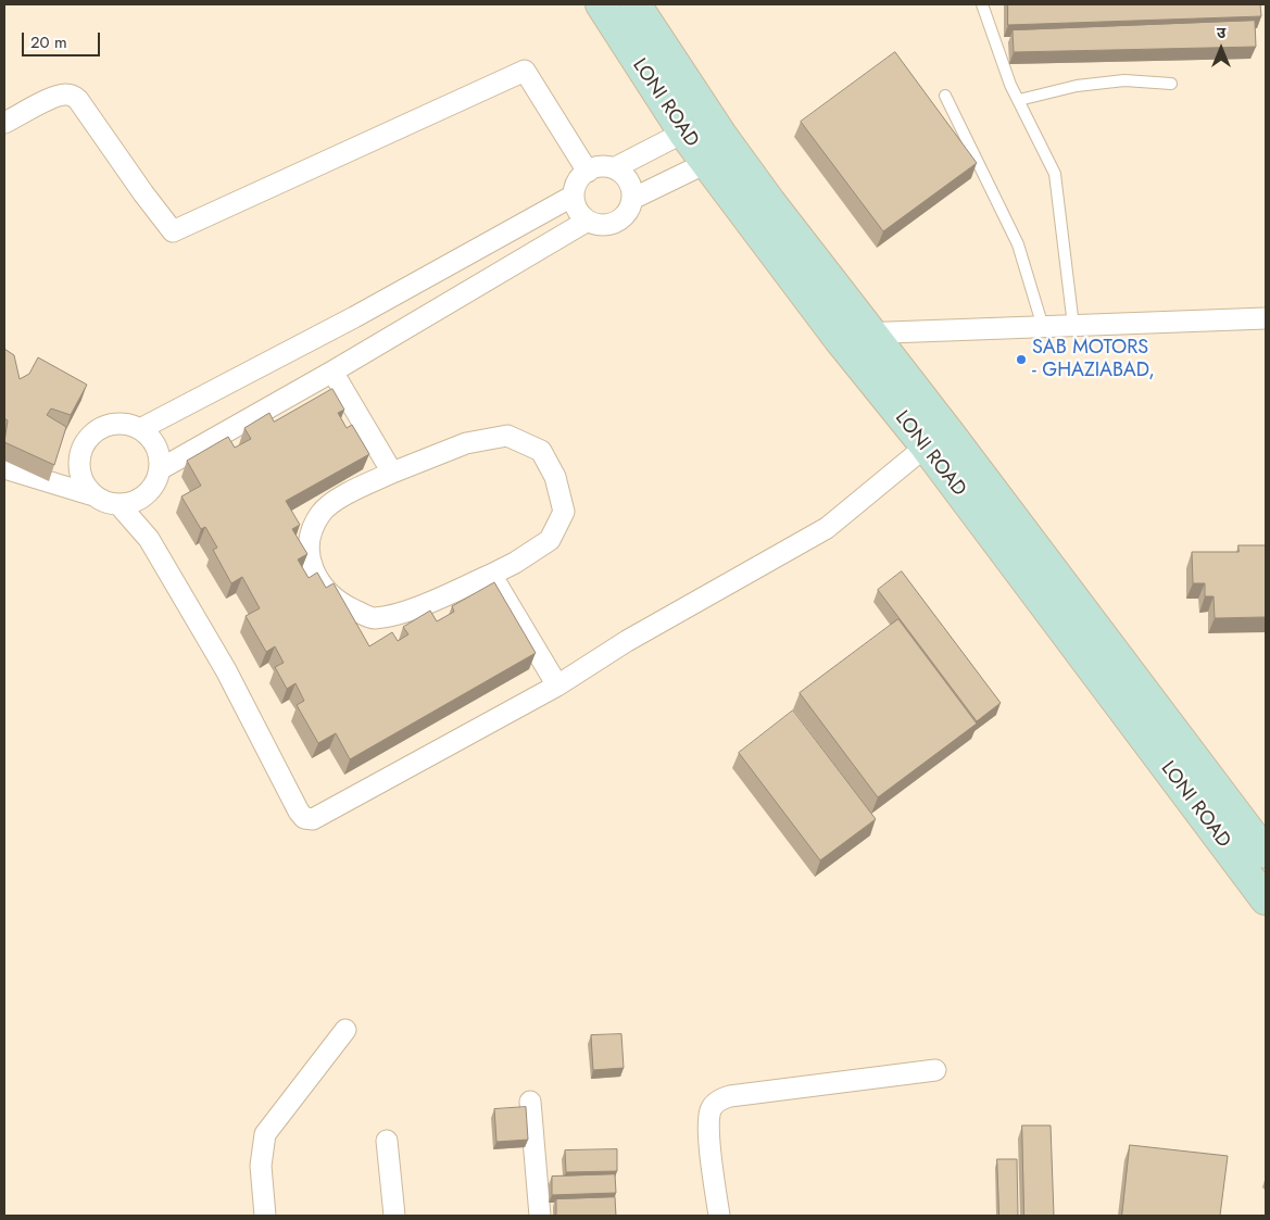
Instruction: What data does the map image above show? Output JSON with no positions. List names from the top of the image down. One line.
{"streets":{"street":["LONI ROAD"]},"places":["SAB MOTORS - GHAZIABAD,"],"scale_bar":"20 m","north":"top"}
